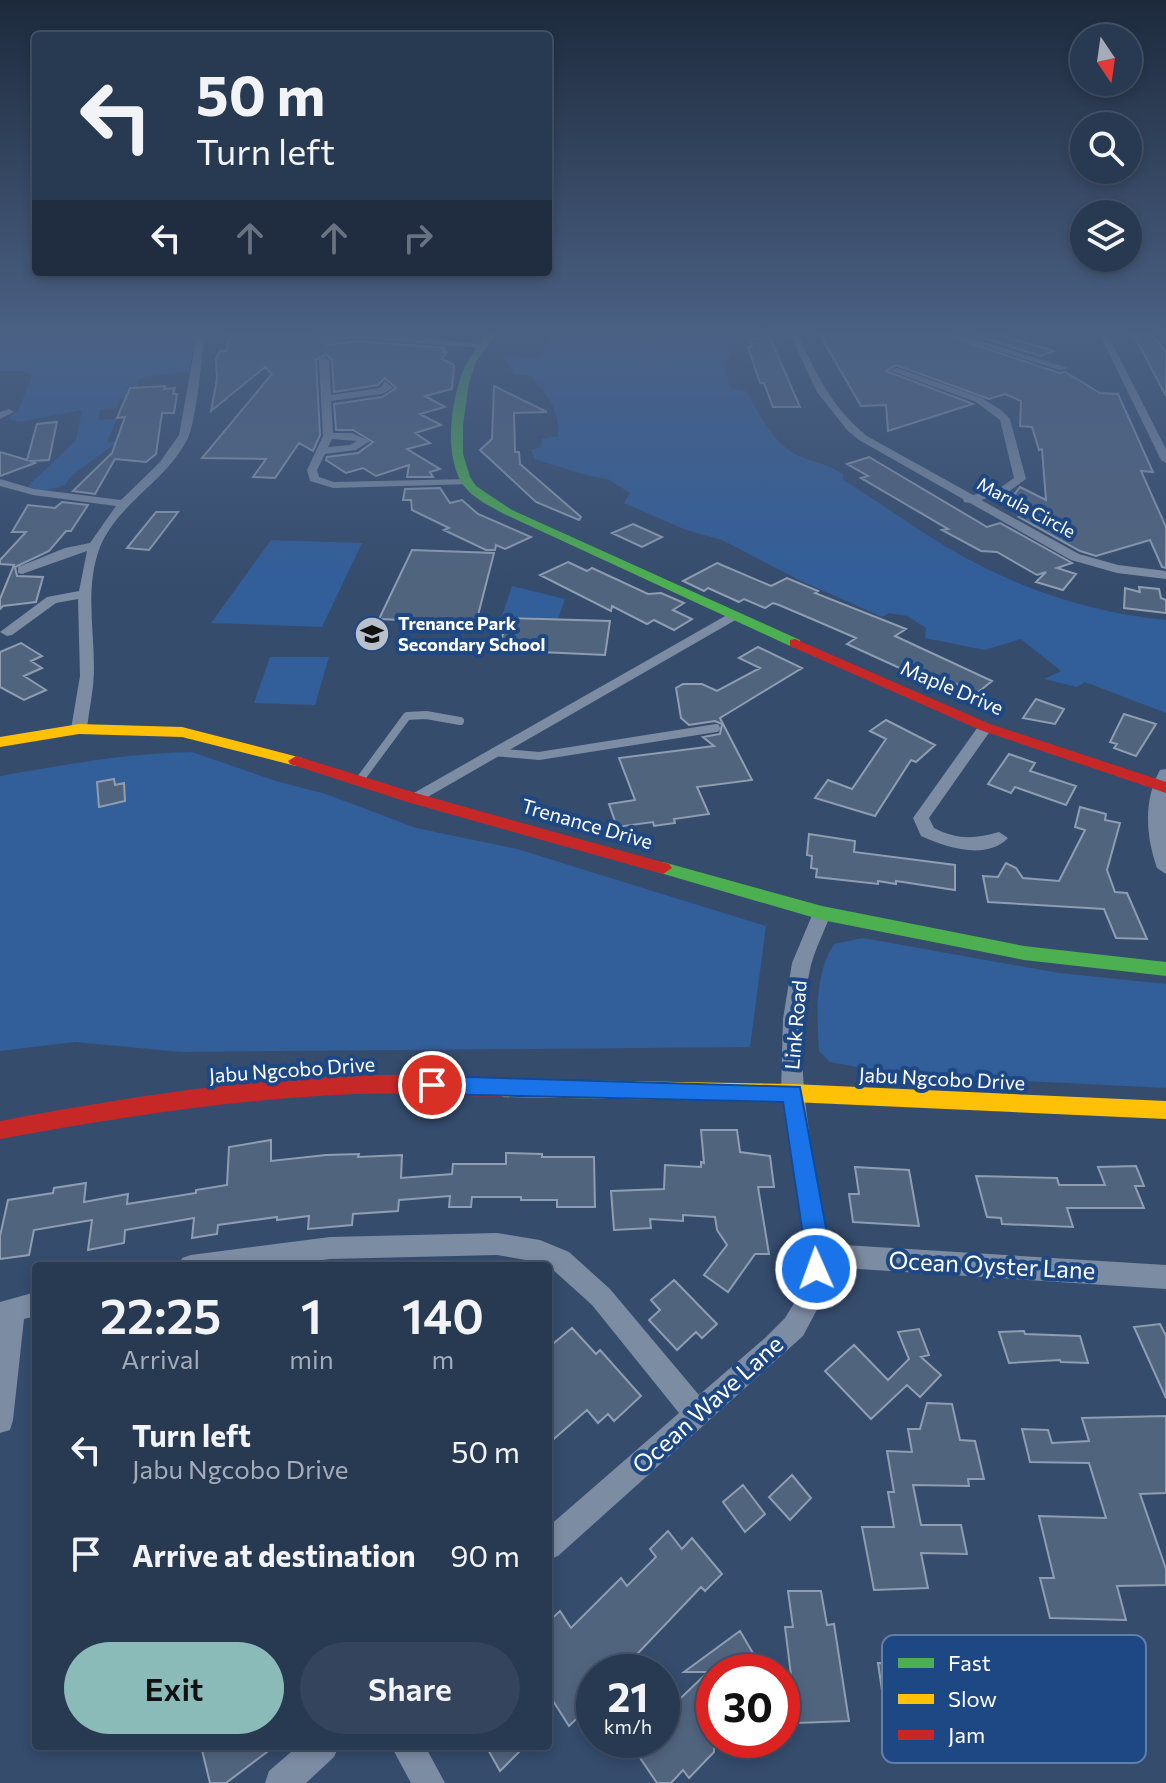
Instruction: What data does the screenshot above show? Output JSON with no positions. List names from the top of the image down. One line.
{"streets":{"street":["Marula Circle","Maple Drive","Trenance Drive","Link Road","Jabu Ngcobo Drive","Ocean Oyster Lane","Ocean Wave Lane"]},"crossings":[["Trenance Drive","Link Road"],["Link Road","Jabu Ngcobo Drive"],["Link Road","Ocean Wave Lane"],["Jabu Ngcobo Drive","Ocean Wave Lane"],["Ocean Oyster Lane","Ocean Wave Lane"]],"places":{"school or university":["Trenance Park Secondary School"]},"legend":["Fast","Slow","Jam"],"north":"bottom","page":{"turn":["50 m","Turn left"],"eta":["22:25","Arrival","1","min","140","m"],"list":[{"name":"Turn left","note":"Jabu Ngcobo Drive","value":"50 m"},{"name":"Arrive at destination","value":"90 m"}],"buttons":["Exit","Share"],"speed":"21 km/h","limit":"30"}}
